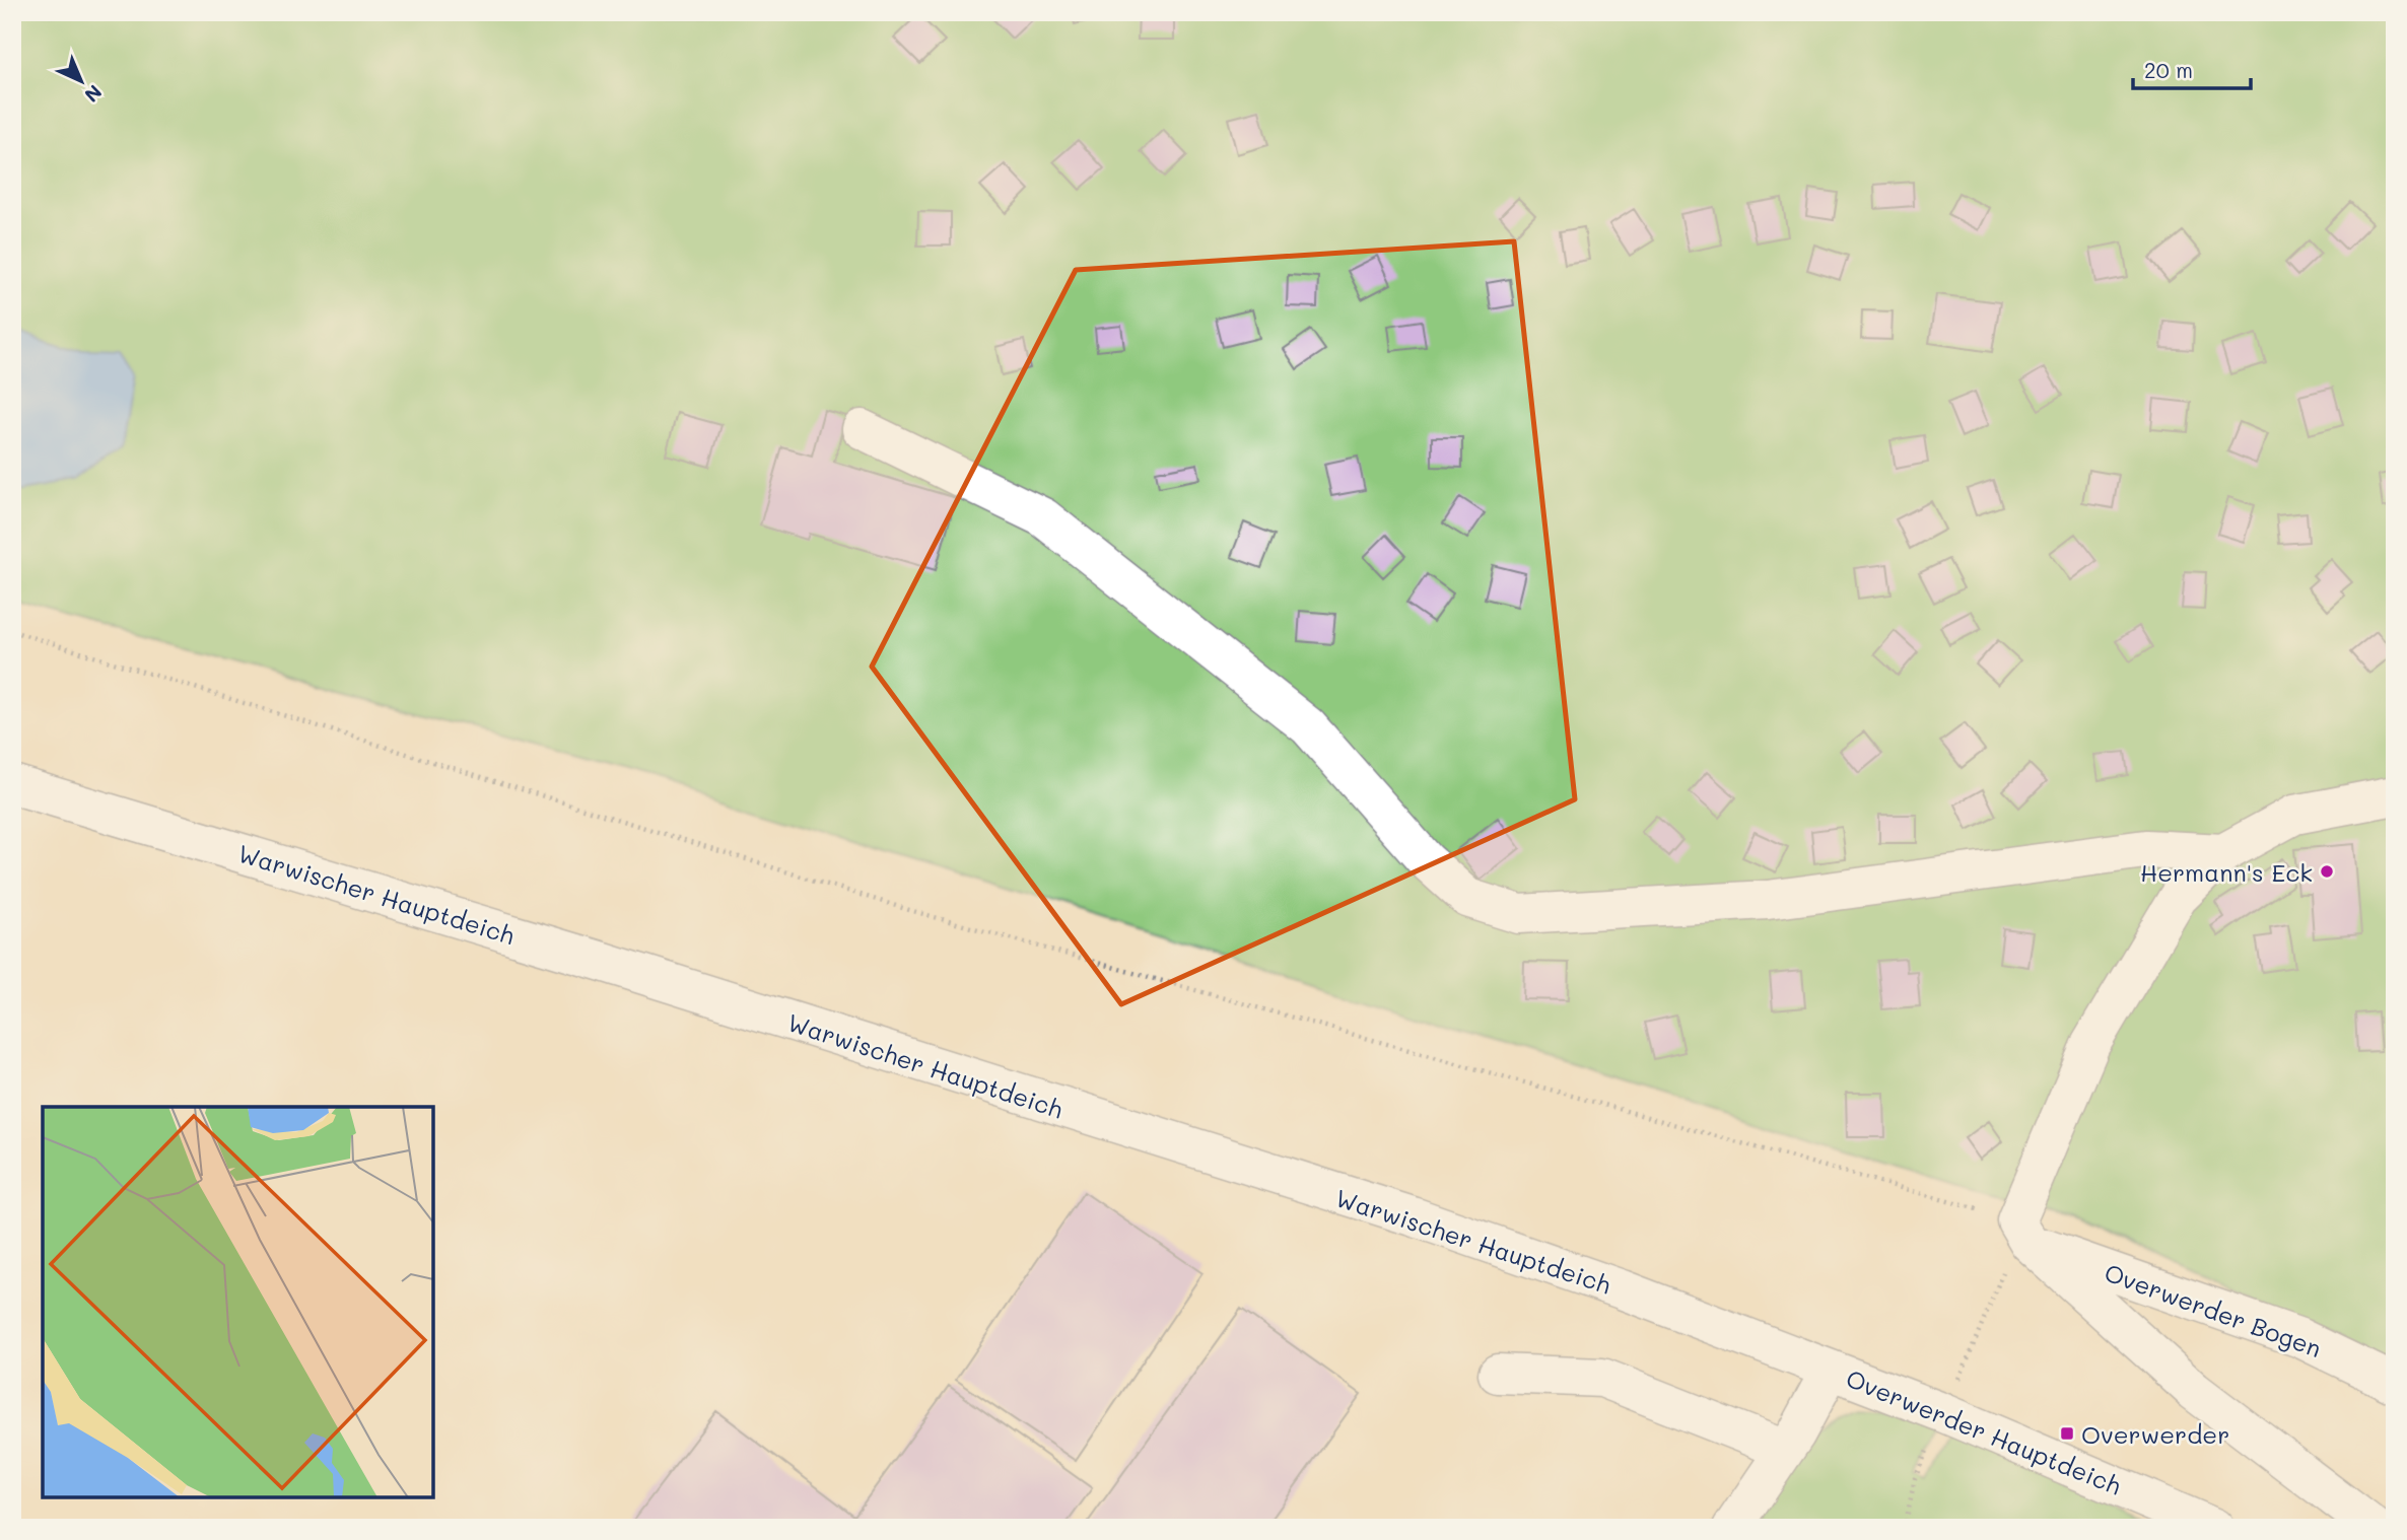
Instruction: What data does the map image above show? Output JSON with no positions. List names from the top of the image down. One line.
{"streets":{"street":["Warwischer Hauptdeich","Overwerder Bogen","Overwerder Hauptdeich"]},"crossings":[["Warwischer Hauptdeich","Overwerder Hauptdeich"]],"places":{"other":["Hermann's Eck"],"transit":["Overwerder"]},"scale_bar":"20 m","north":"bottom right"}
